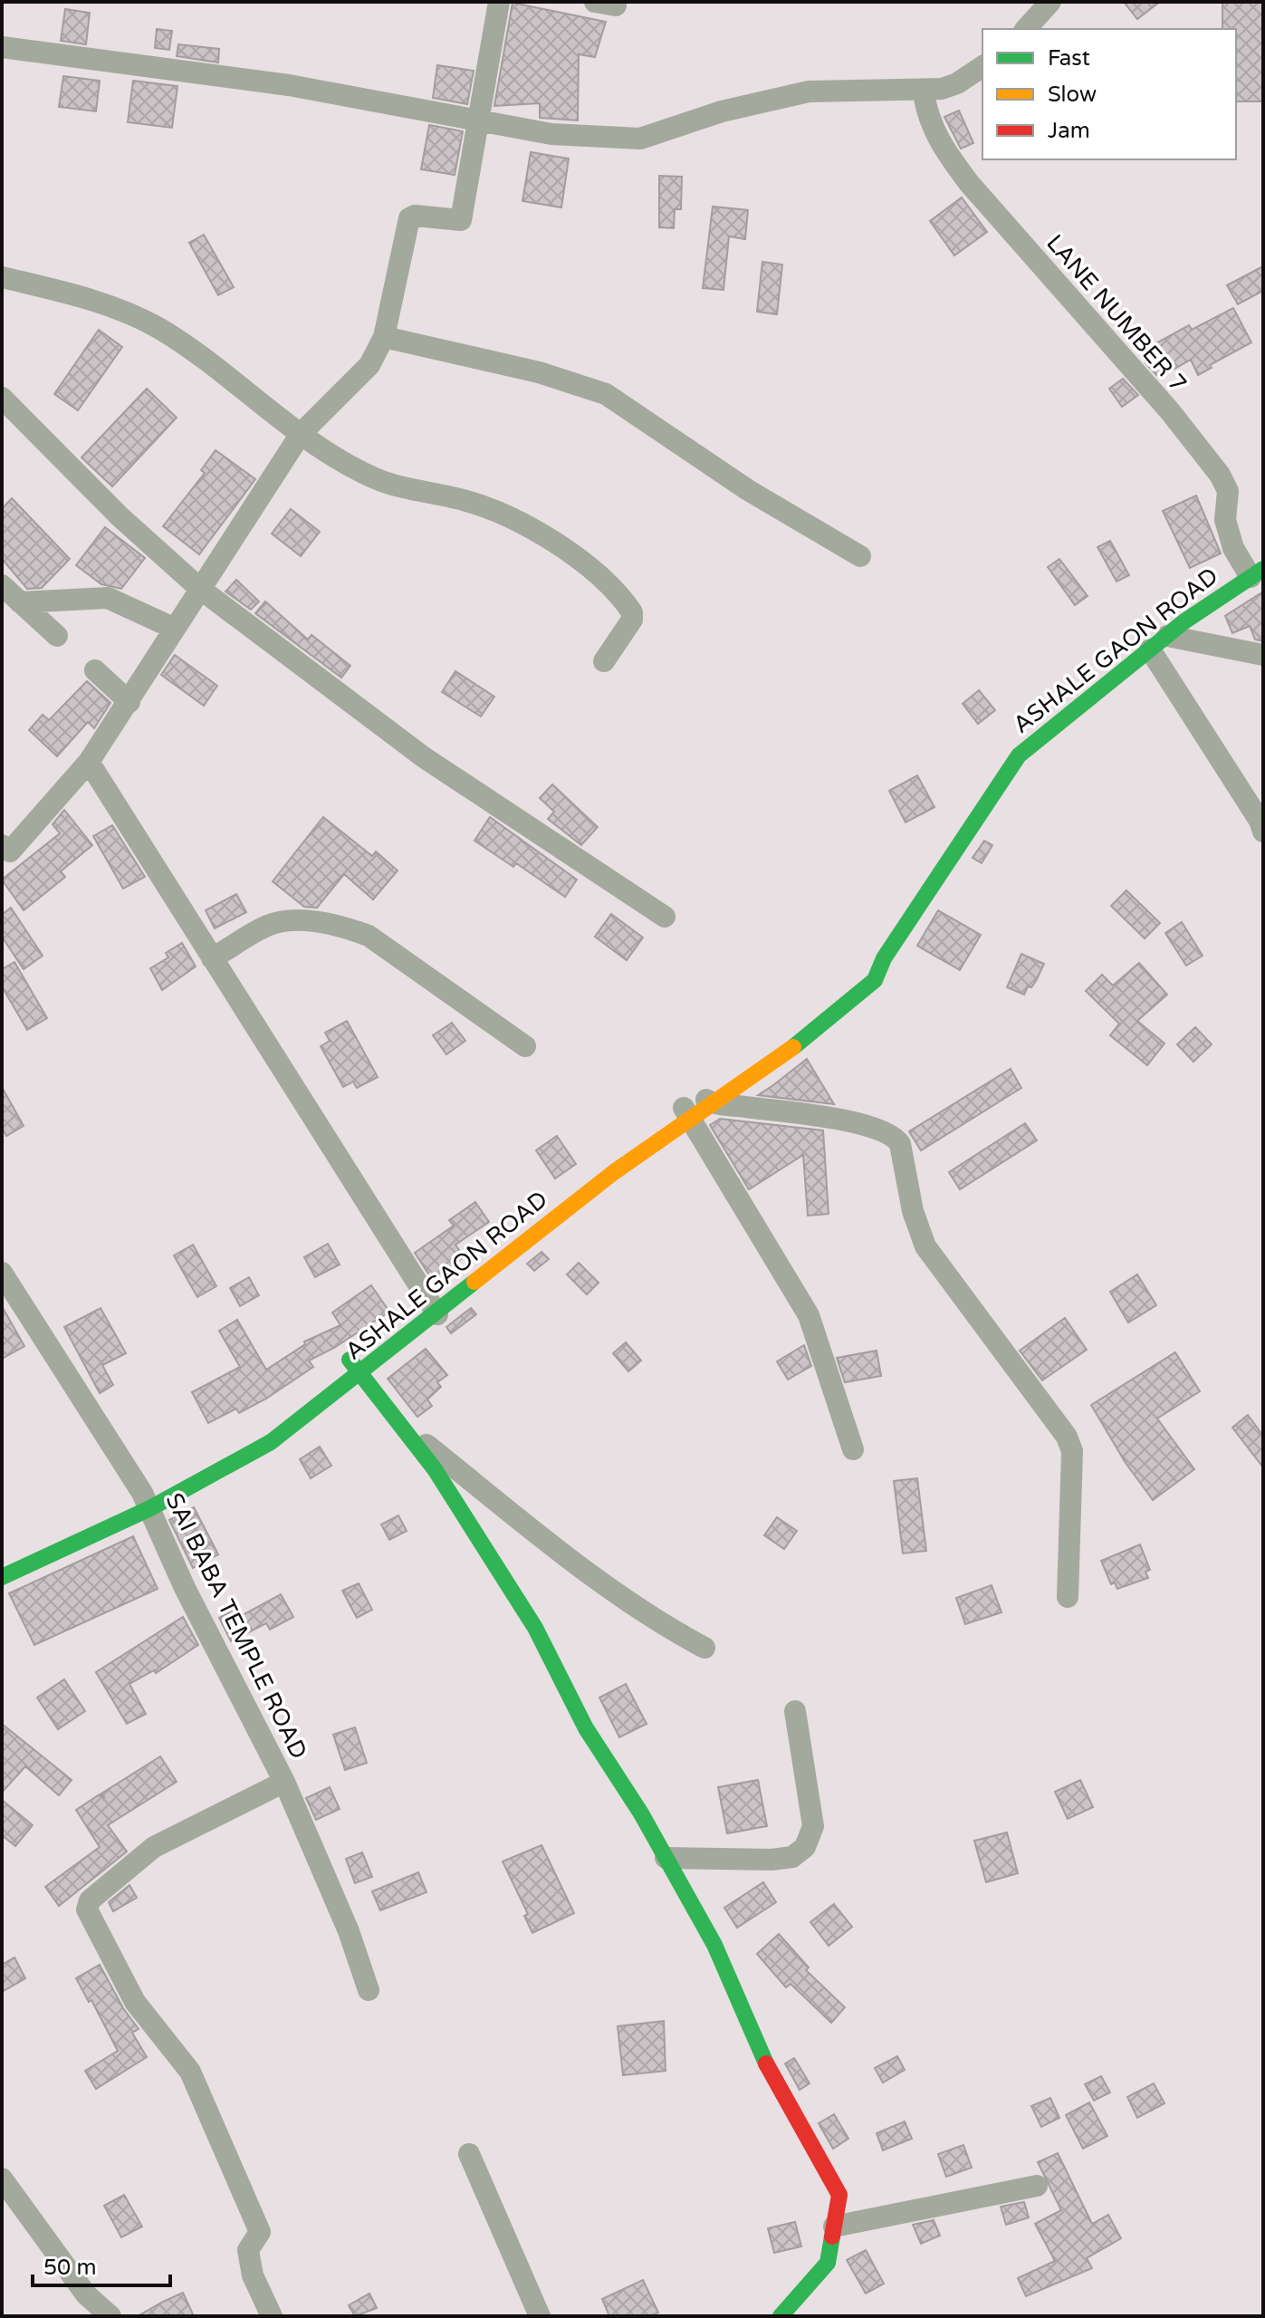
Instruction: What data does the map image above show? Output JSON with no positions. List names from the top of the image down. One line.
{"streets":{"street":["LANE NUMBER 7","ASHALE GAON ROAD","SAI BABA TEMPLE ROAD"]},"crossings":[["LANE NUMBER 7","ASHALE GAON ROAD"],["ASHALE GAON ROAD","SAI BABA TEMPLE ROAD"]],"legend":["Fast","Slow","Jam"],"scale_bar":"50 m"}
